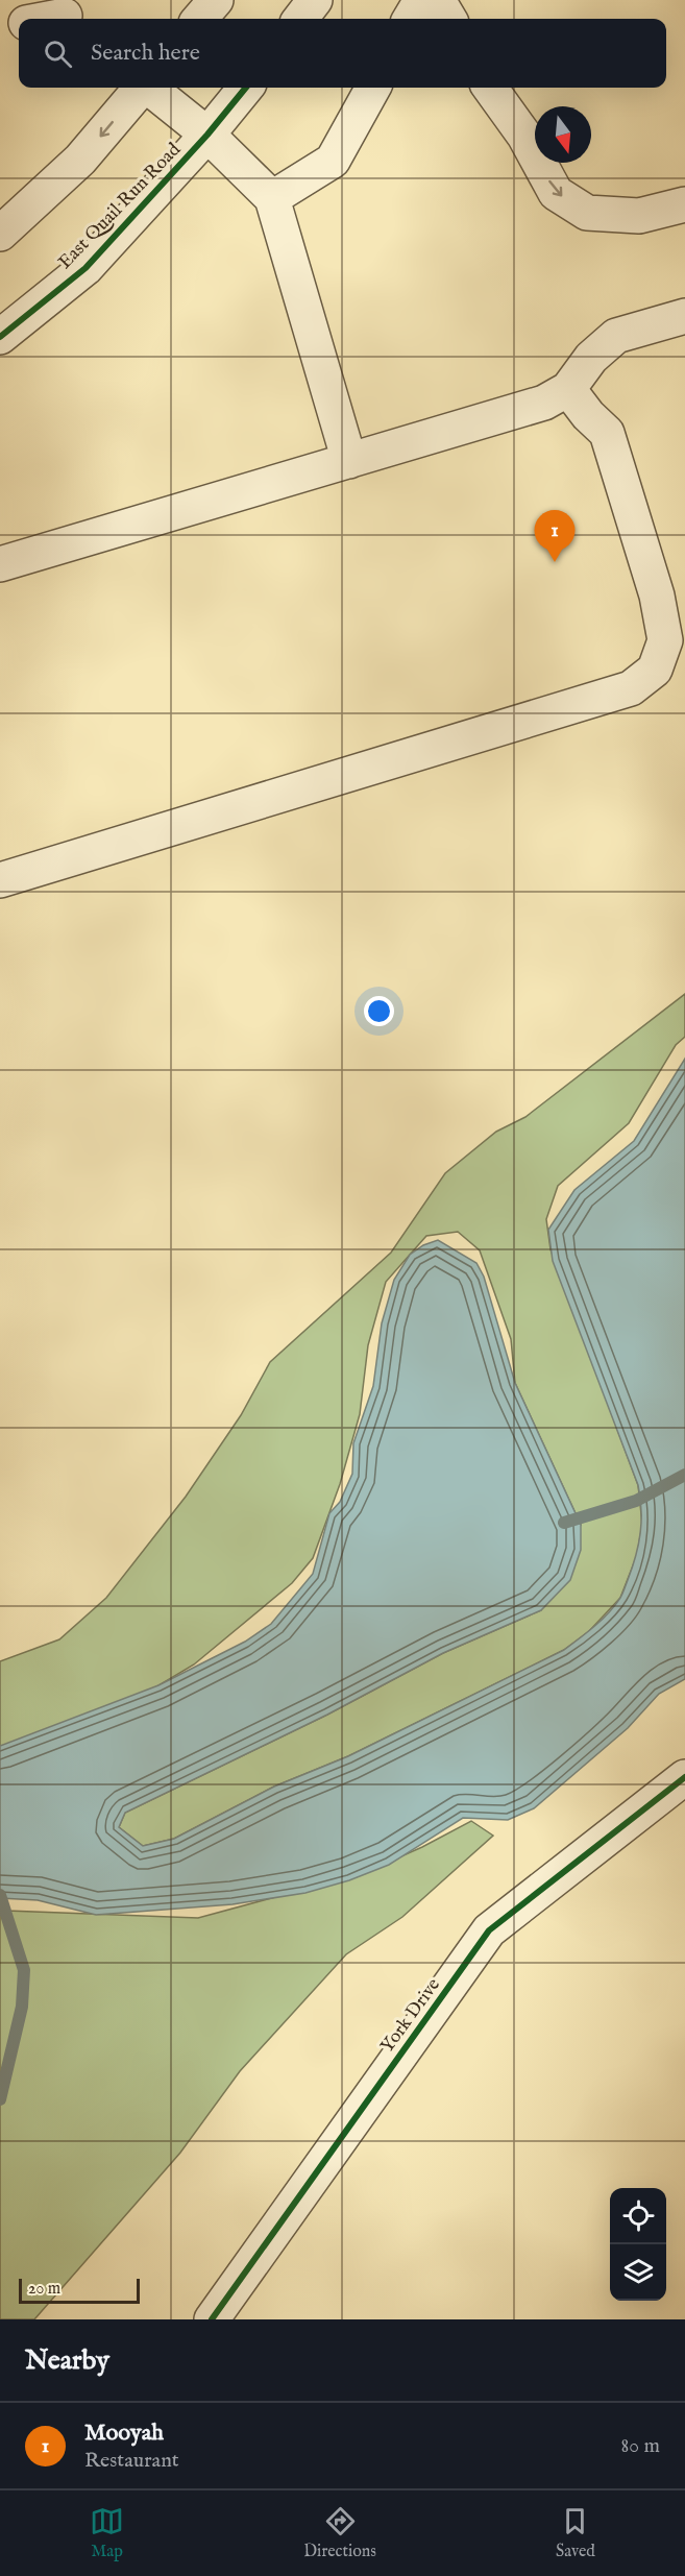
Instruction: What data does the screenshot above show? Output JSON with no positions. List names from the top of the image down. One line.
{"streets":{"street":["East Quail Run Road","York Drive"]},"scale_bar":"20 m","north":"bottom","page":{"search":"Search here","pins":"1","scale":"20 m","heading":"Nearby","list":[{"mark":"1","name":"Mooyah","note":"Restaurant","value":"80 m"}],"nav":["Map","Directions","Saved"]}}
